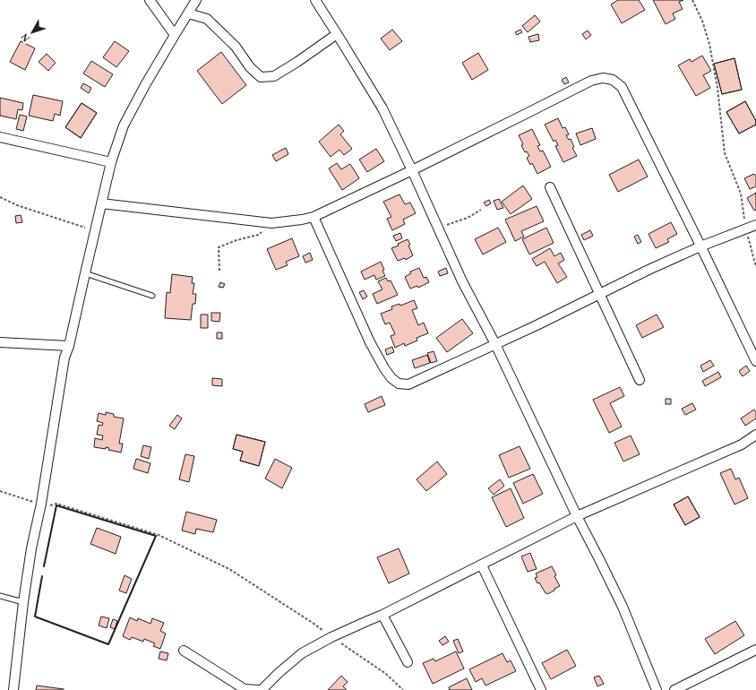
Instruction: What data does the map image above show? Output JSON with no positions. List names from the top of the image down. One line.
{"north":"bottom left"}
